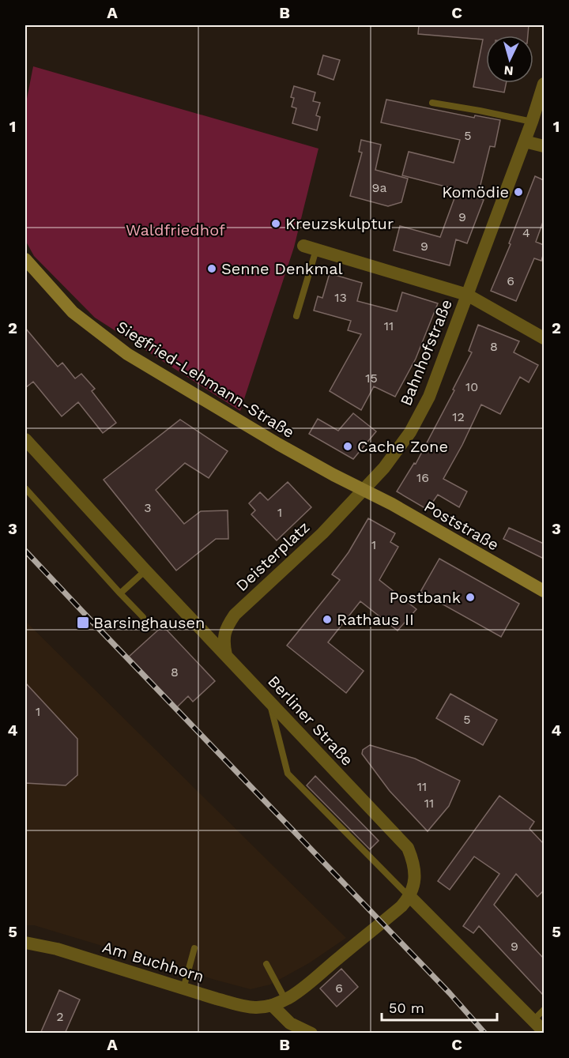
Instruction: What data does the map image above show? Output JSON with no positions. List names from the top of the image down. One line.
{"streets":{"main road":["Siegfried-Lehmann-Straße","Poststraße"],"street":["Bahnhofstraße","Deisterplatz","Berliner Straße","Am Buchhorn"]},"crossings":[["Bahnhofstraße","Siegfried-Lehmann-Straße"],["Bahnhofstraße","Poststraße"],["Bahnhofstraße","Deisterplatz"],["Siegfried-Lehmann-Straße","Poststraße"],["Siegfried-Lehmann-Straße","Deisterplatz"],["Poststraße","Deisterplatz"],["Deisterplatz","Berliner Straße"],["Berliner Straße","Am Buchhorn"]],"parks":["Waldfriedhof"],"places":{"other":["Komödie","Kreuzskulptur","Senne Denkmal","Cache Zone","Postbank","Rathaus II"],"transit":["Barsinghausen"]},"house_numbers":["5","9a","9","4","9","6","13","11","8","15","10","12","16","3","1","1","8","1","5","11","11","9","6","2"],"scale_bar":"50 m","north":"bottom","grid":{"columns":["A","B","C"],"rows":["1","2","3","4","5"]}}
